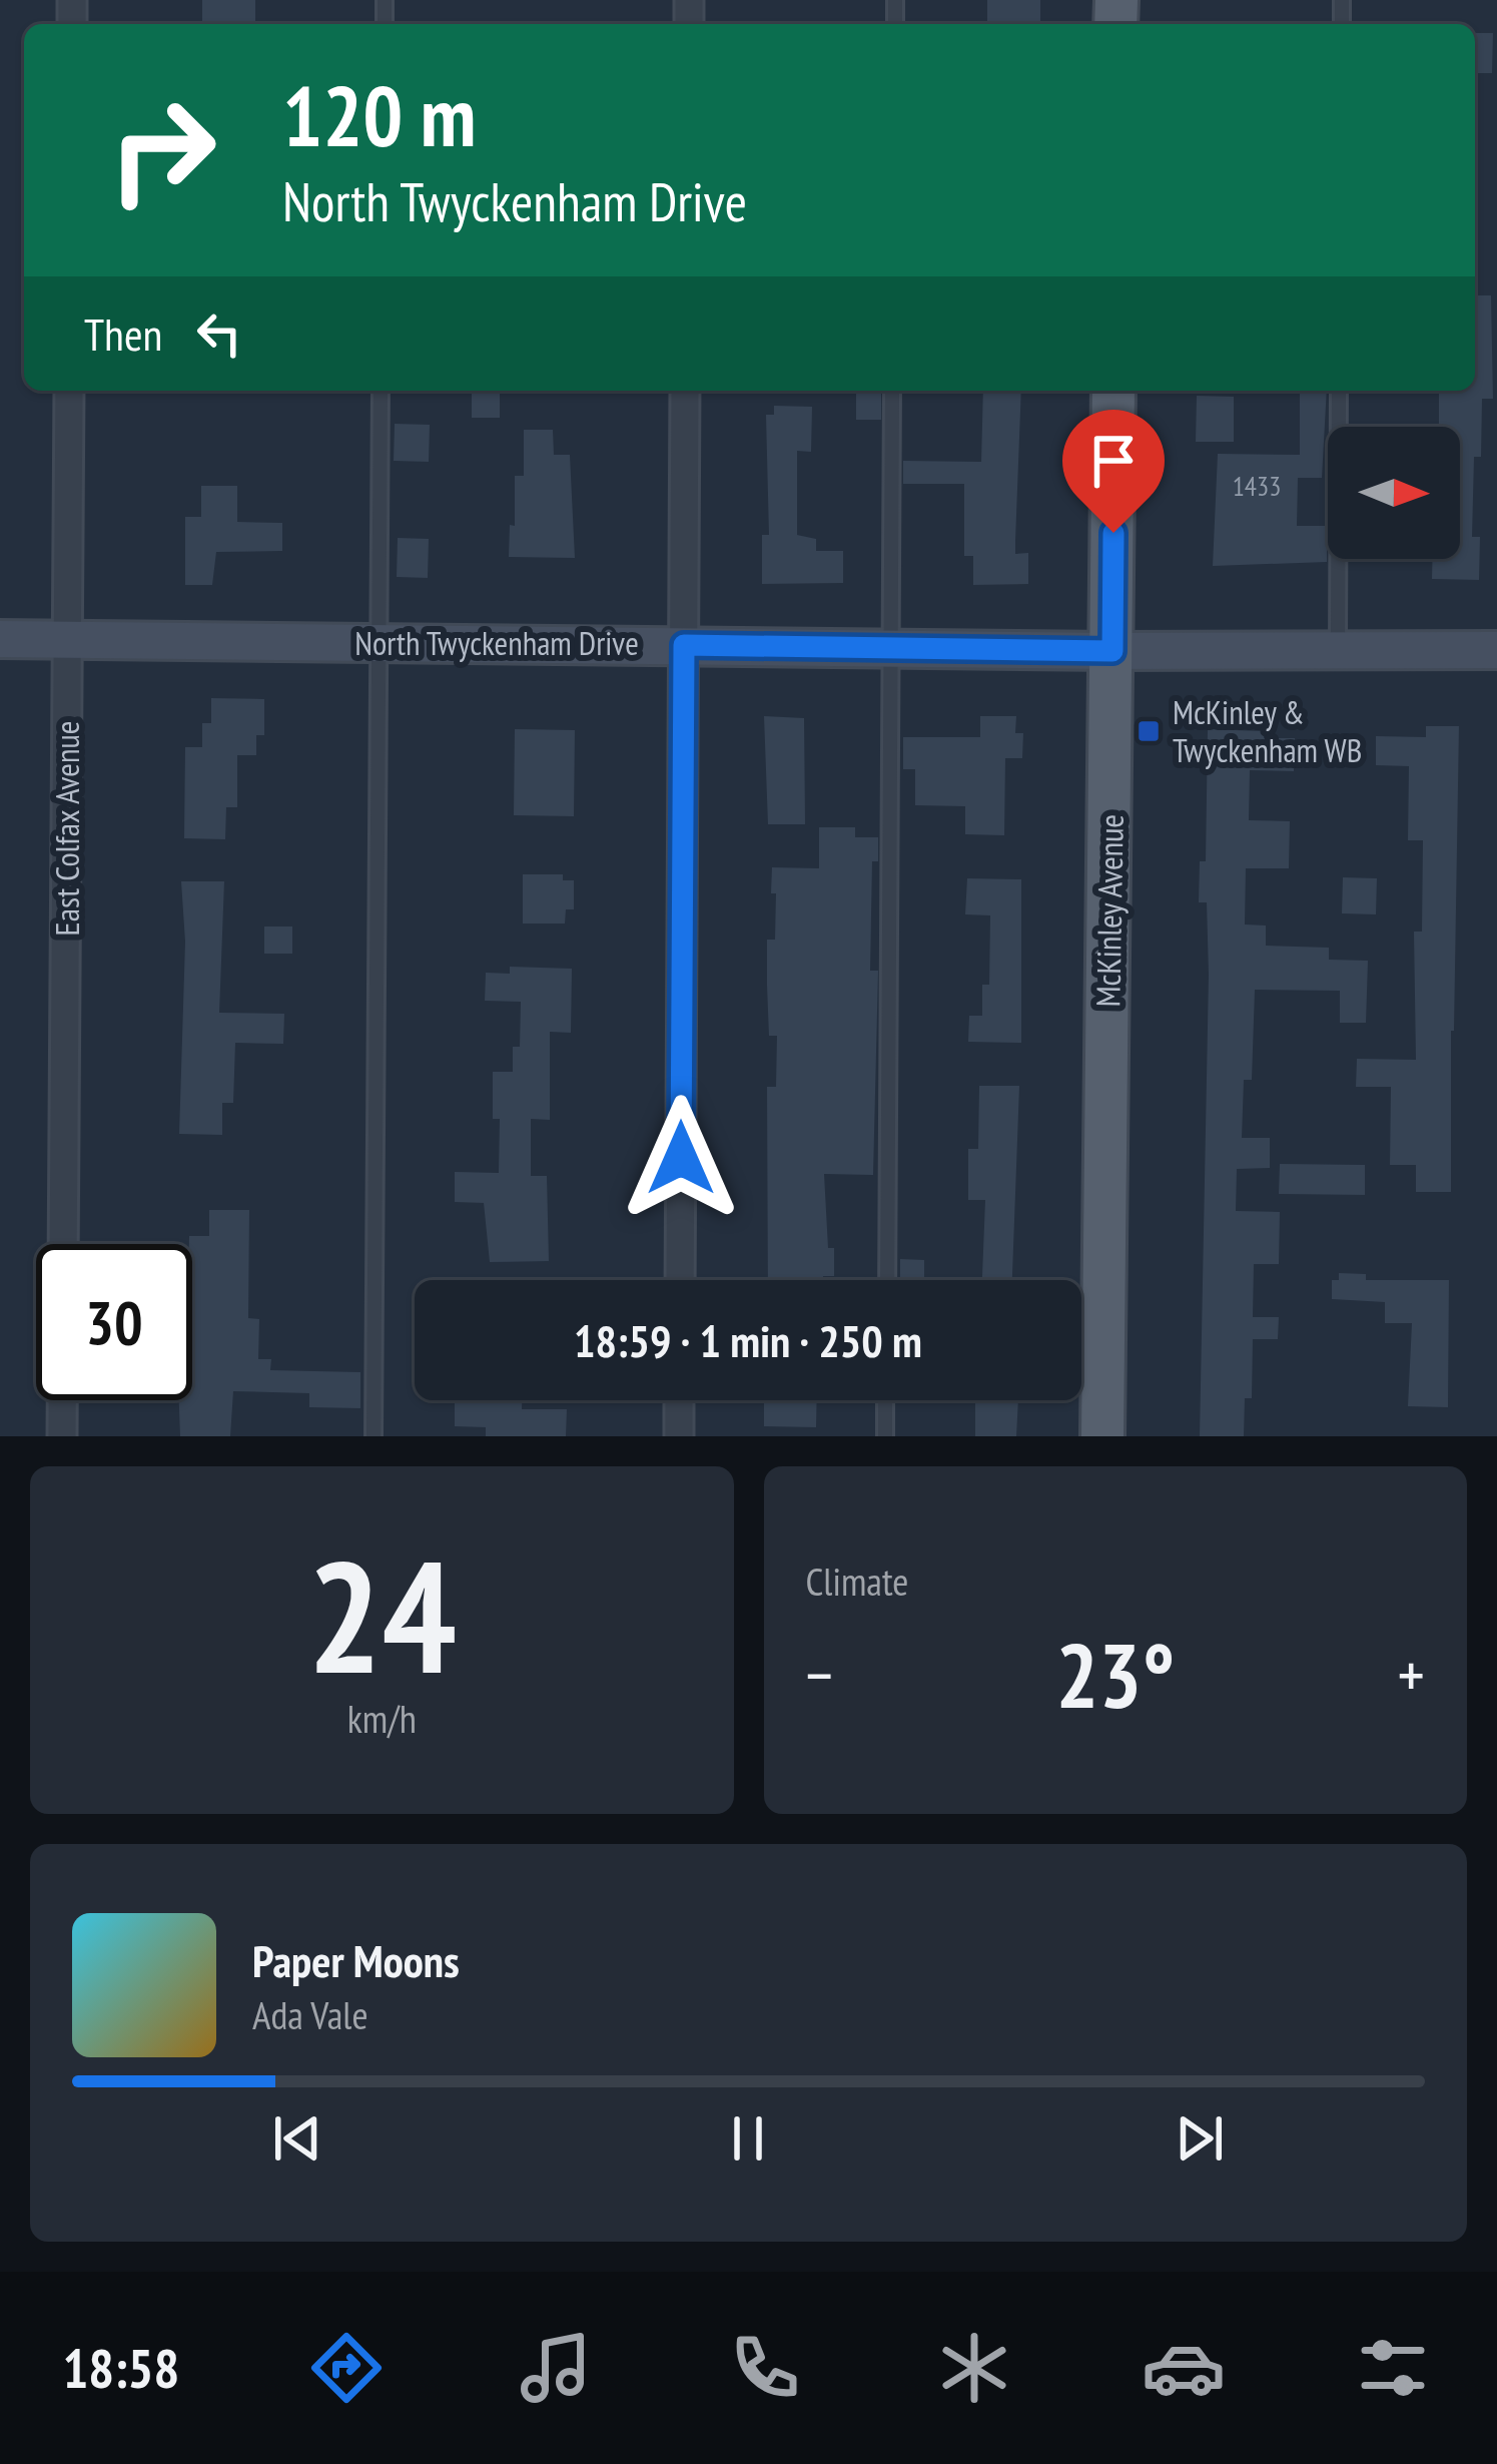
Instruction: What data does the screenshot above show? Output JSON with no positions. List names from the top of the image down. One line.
{"streets":{"main road":["McKinley Avenue"],"street":["North Twyckenham Drive","East Colfax Avenue"]},"crossings":[["North Twyckenham Drive","East Colfax Avenue"],["North Twyckenham Drive","McKinley Avenue"]],"places":{"transit":["McKinley & Twyckenham WB"]},"house_numbers":["1433"],"north":"right","page":{"turn":["120 m","North Twyckenham Drive"],"then":"Then","limit":"30","trip":"18:59 · 1 min · 250 m","tile":[["24","km/h"],"Climate"],"heat":["−","23°","+"],"song":["Paper Moons","Ada Vale"],"tabs":"18:58"}}
